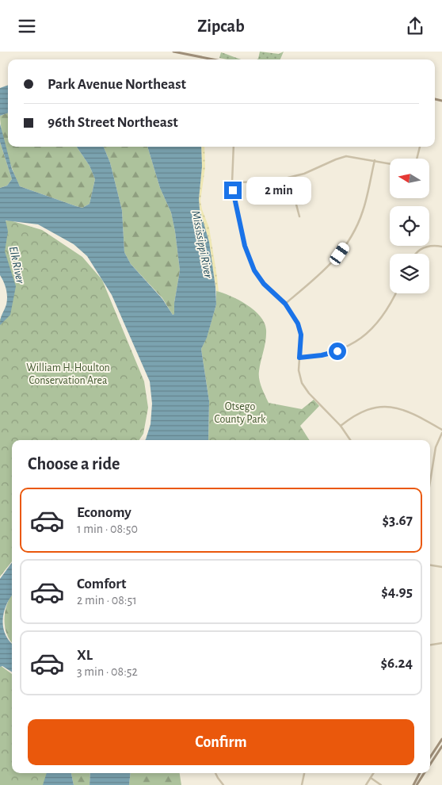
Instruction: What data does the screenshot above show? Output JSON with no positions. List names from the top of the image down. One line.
{"water":["Mississippi River","Elk River"],"parks":["William H. Houlton Conservation Area","Otsego County Park"],"north":"left","page":{"header":"Zipcab","banner":["Park Avenue Northeast","96th Street Northeast"],"bubble":"2 min","heading":"Choose a ride","list":[{"name":"Economy","note":"1 min · 08:50","value":"$3.67"},{"name":"Comfort","note":"2 min · 08:51","value":"$4.95"},{"name":"XL","note":"3 min · 08:52","value":"$6.24"}],"buttons":"Confirm"}}
